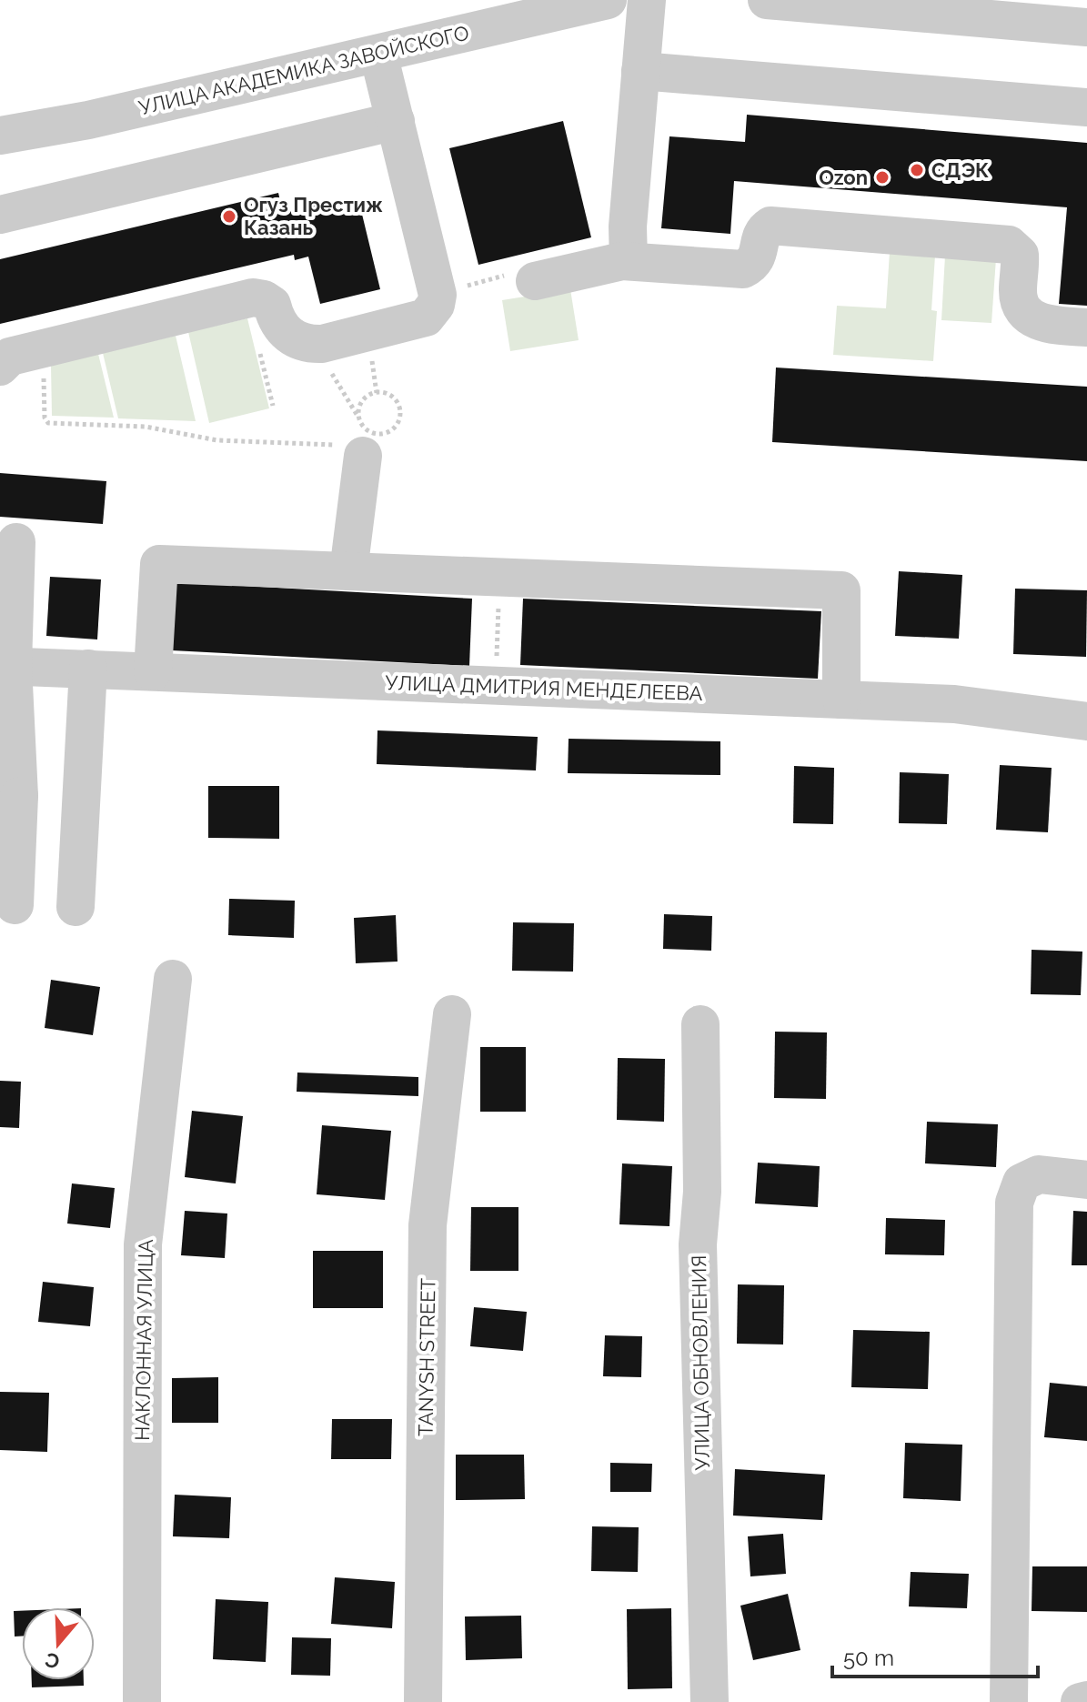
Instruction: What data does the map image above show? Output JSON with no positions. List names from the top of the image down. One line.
{"streets":{"street":["УЛИЦА АКАДЕМИКА ЗАВОЙСКОГО","УЛИЦА ДМИТРИЯ МЕНДЕЛЕЕВА","НАКЛОННАЯ УЛИЦА","TANYSH STREET","УЛИЦА ОБНОВЛЕНИЯ"]},"places":["СДЭК","Ozon","Огуз Престиж Казань"],"scale_bar":"50 m","north":"bottom"}
